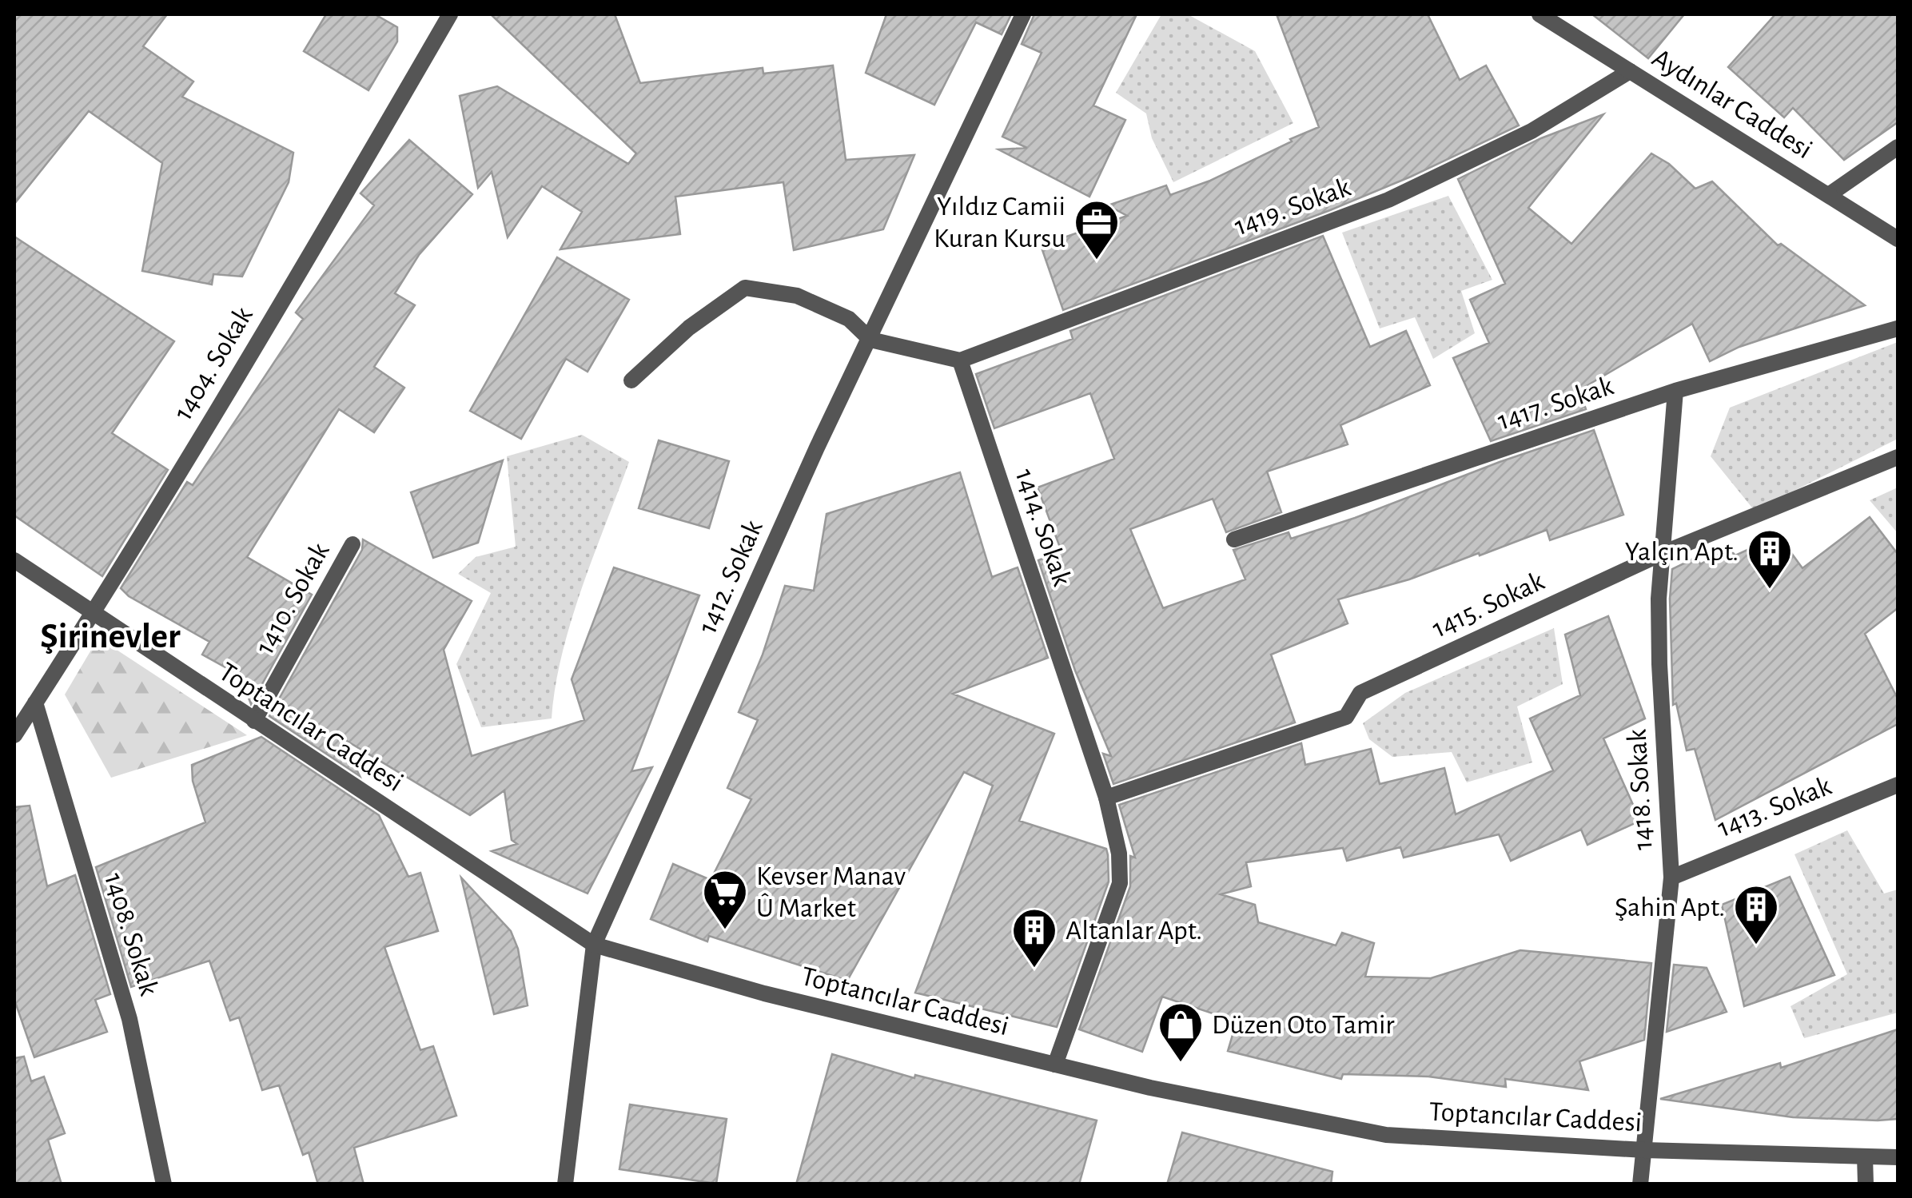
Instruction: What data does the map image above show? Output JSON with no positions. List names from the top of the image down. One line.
{"streets":{"street":["Aydınlar Caddesi","1419. Sokak","1404. Sokak","1417. Sokak","1414. Sokak","1412. Sokak","1410. Sokak","1415. Sokak","Toptancılar Caddesi","1418. Sokak","1413. Sokak","1408. Sokak"]},"crossings":[["Aydınlar Caddesi","1419. Sokak"],["1419. Sokak","1414. Sokak"],["1404. Sokak","Toptancılar Caddesi"],["1404. Sokak","1408. Sokak"],["1417. Sokak","1418. Sokak"],["1414. Sokak","1415. Sokak"],["1414. Sokak","Toptancılar Caddesi"],["1412. Sokak","Toptancılar Caddesi"],["1410. Sokak","Toptancılar Caddesi"],["1415. Sokak","1418. Sokak"],["Toptancılar Caddesi","1418. Sokak"],["1418. Sokak","1413. Sokak"]],"districts":["Şirinevler"],"places":{"office":["Yıldız Camii Kuran Kursu"],"building":["Yalçın Apt.","Şahin Apt.","Altanlar Apt."],"supermarket":["Kevser Manav Û Market"],"shop":["Düzen Oto Tamir"]}}
